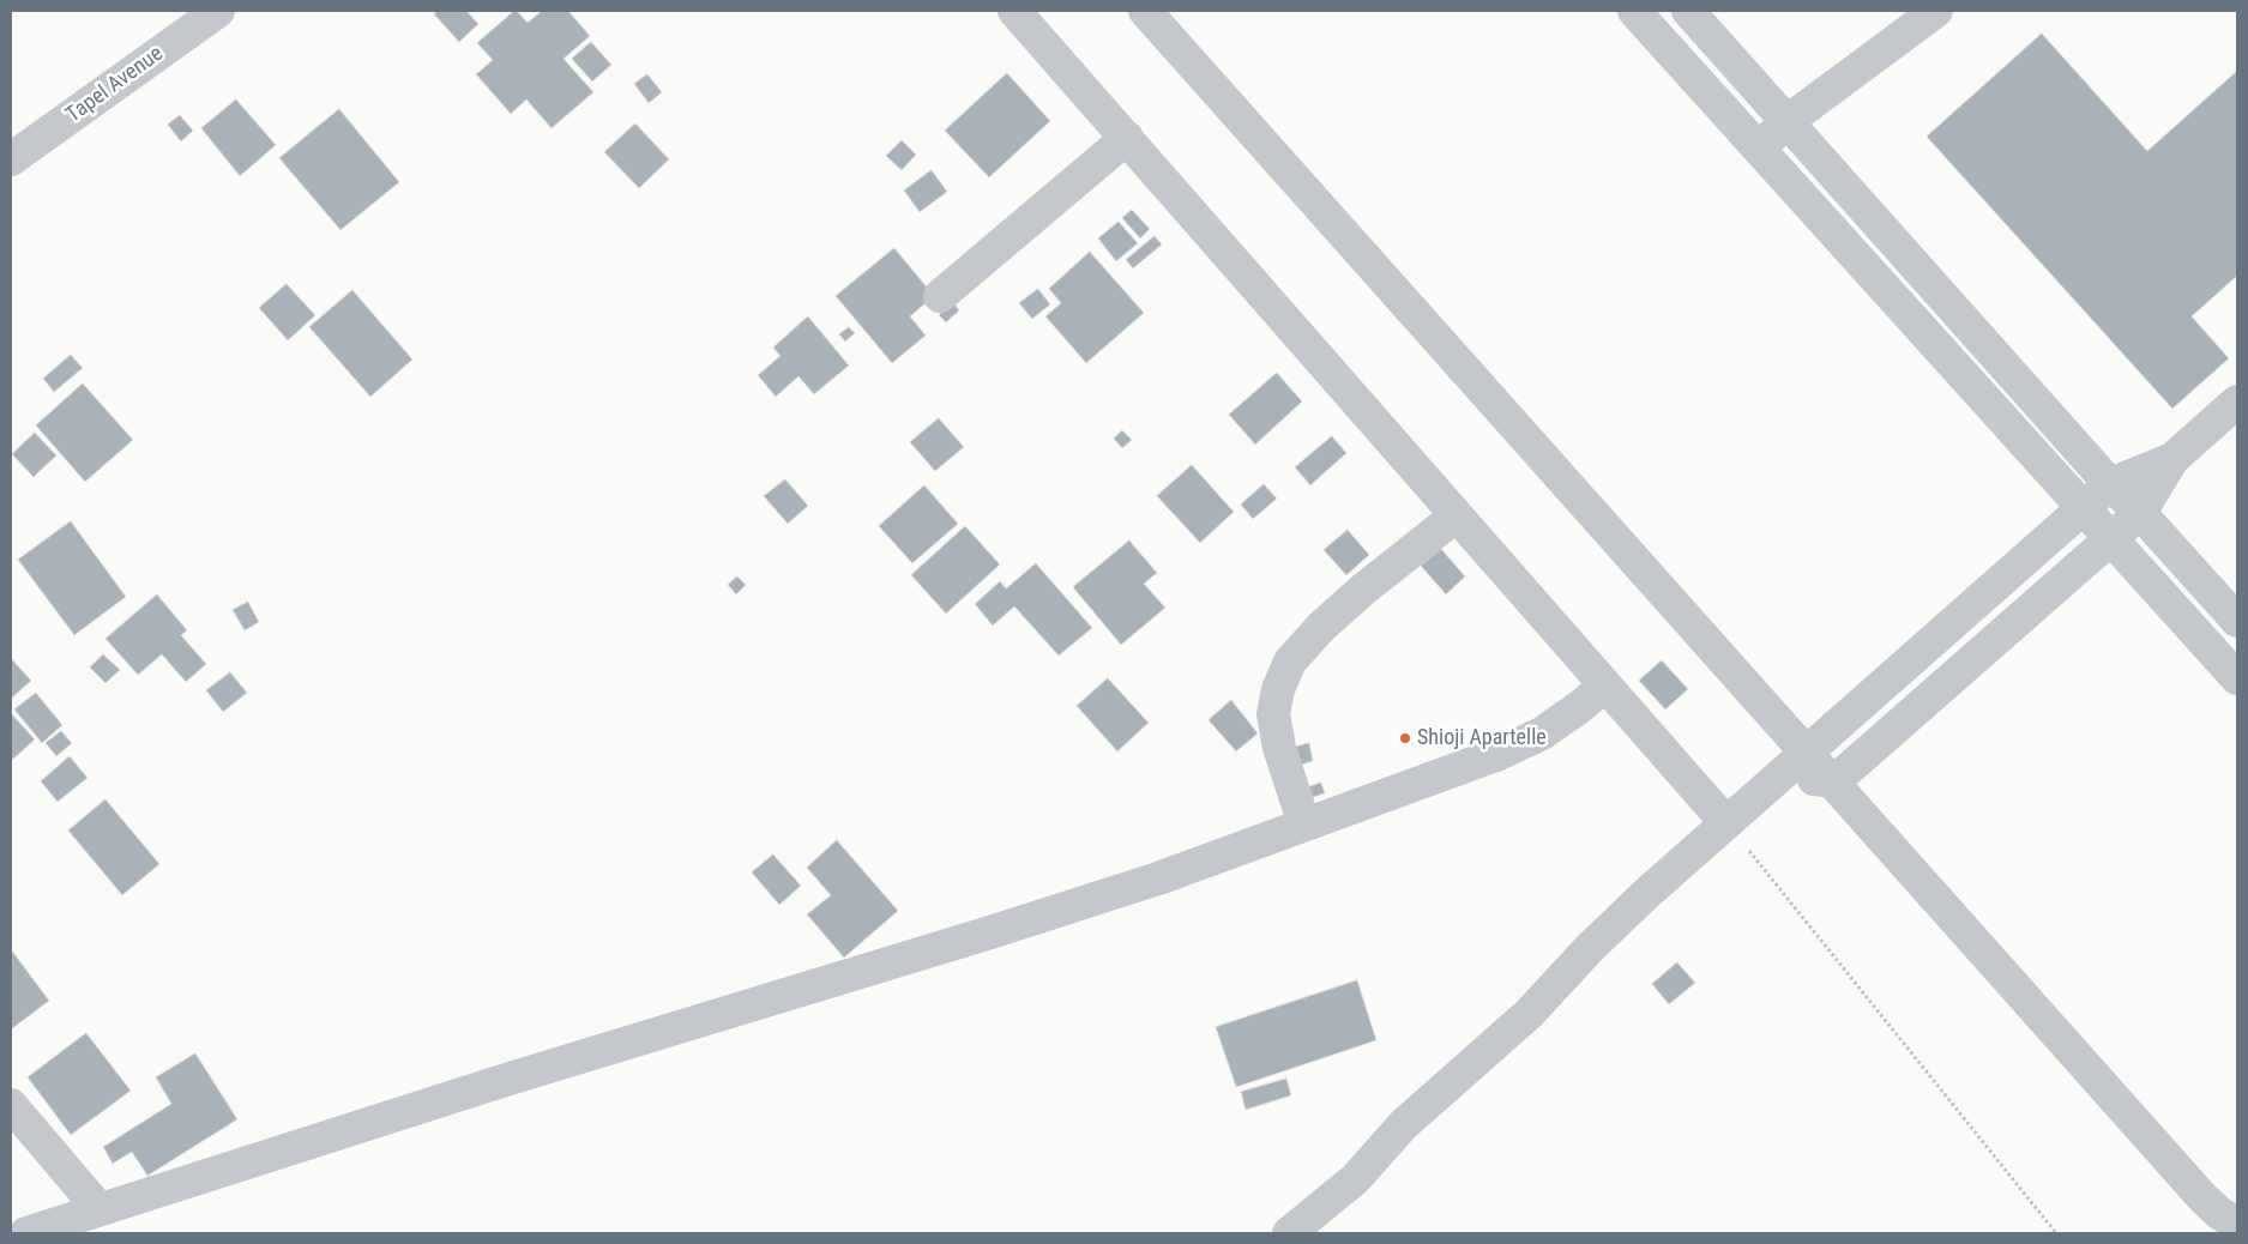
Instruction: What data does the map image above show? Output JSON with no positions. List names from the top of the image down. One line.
{"streets":{"street":["Tapel Avenue"]},"places":["Shioji Apartelle"]}
